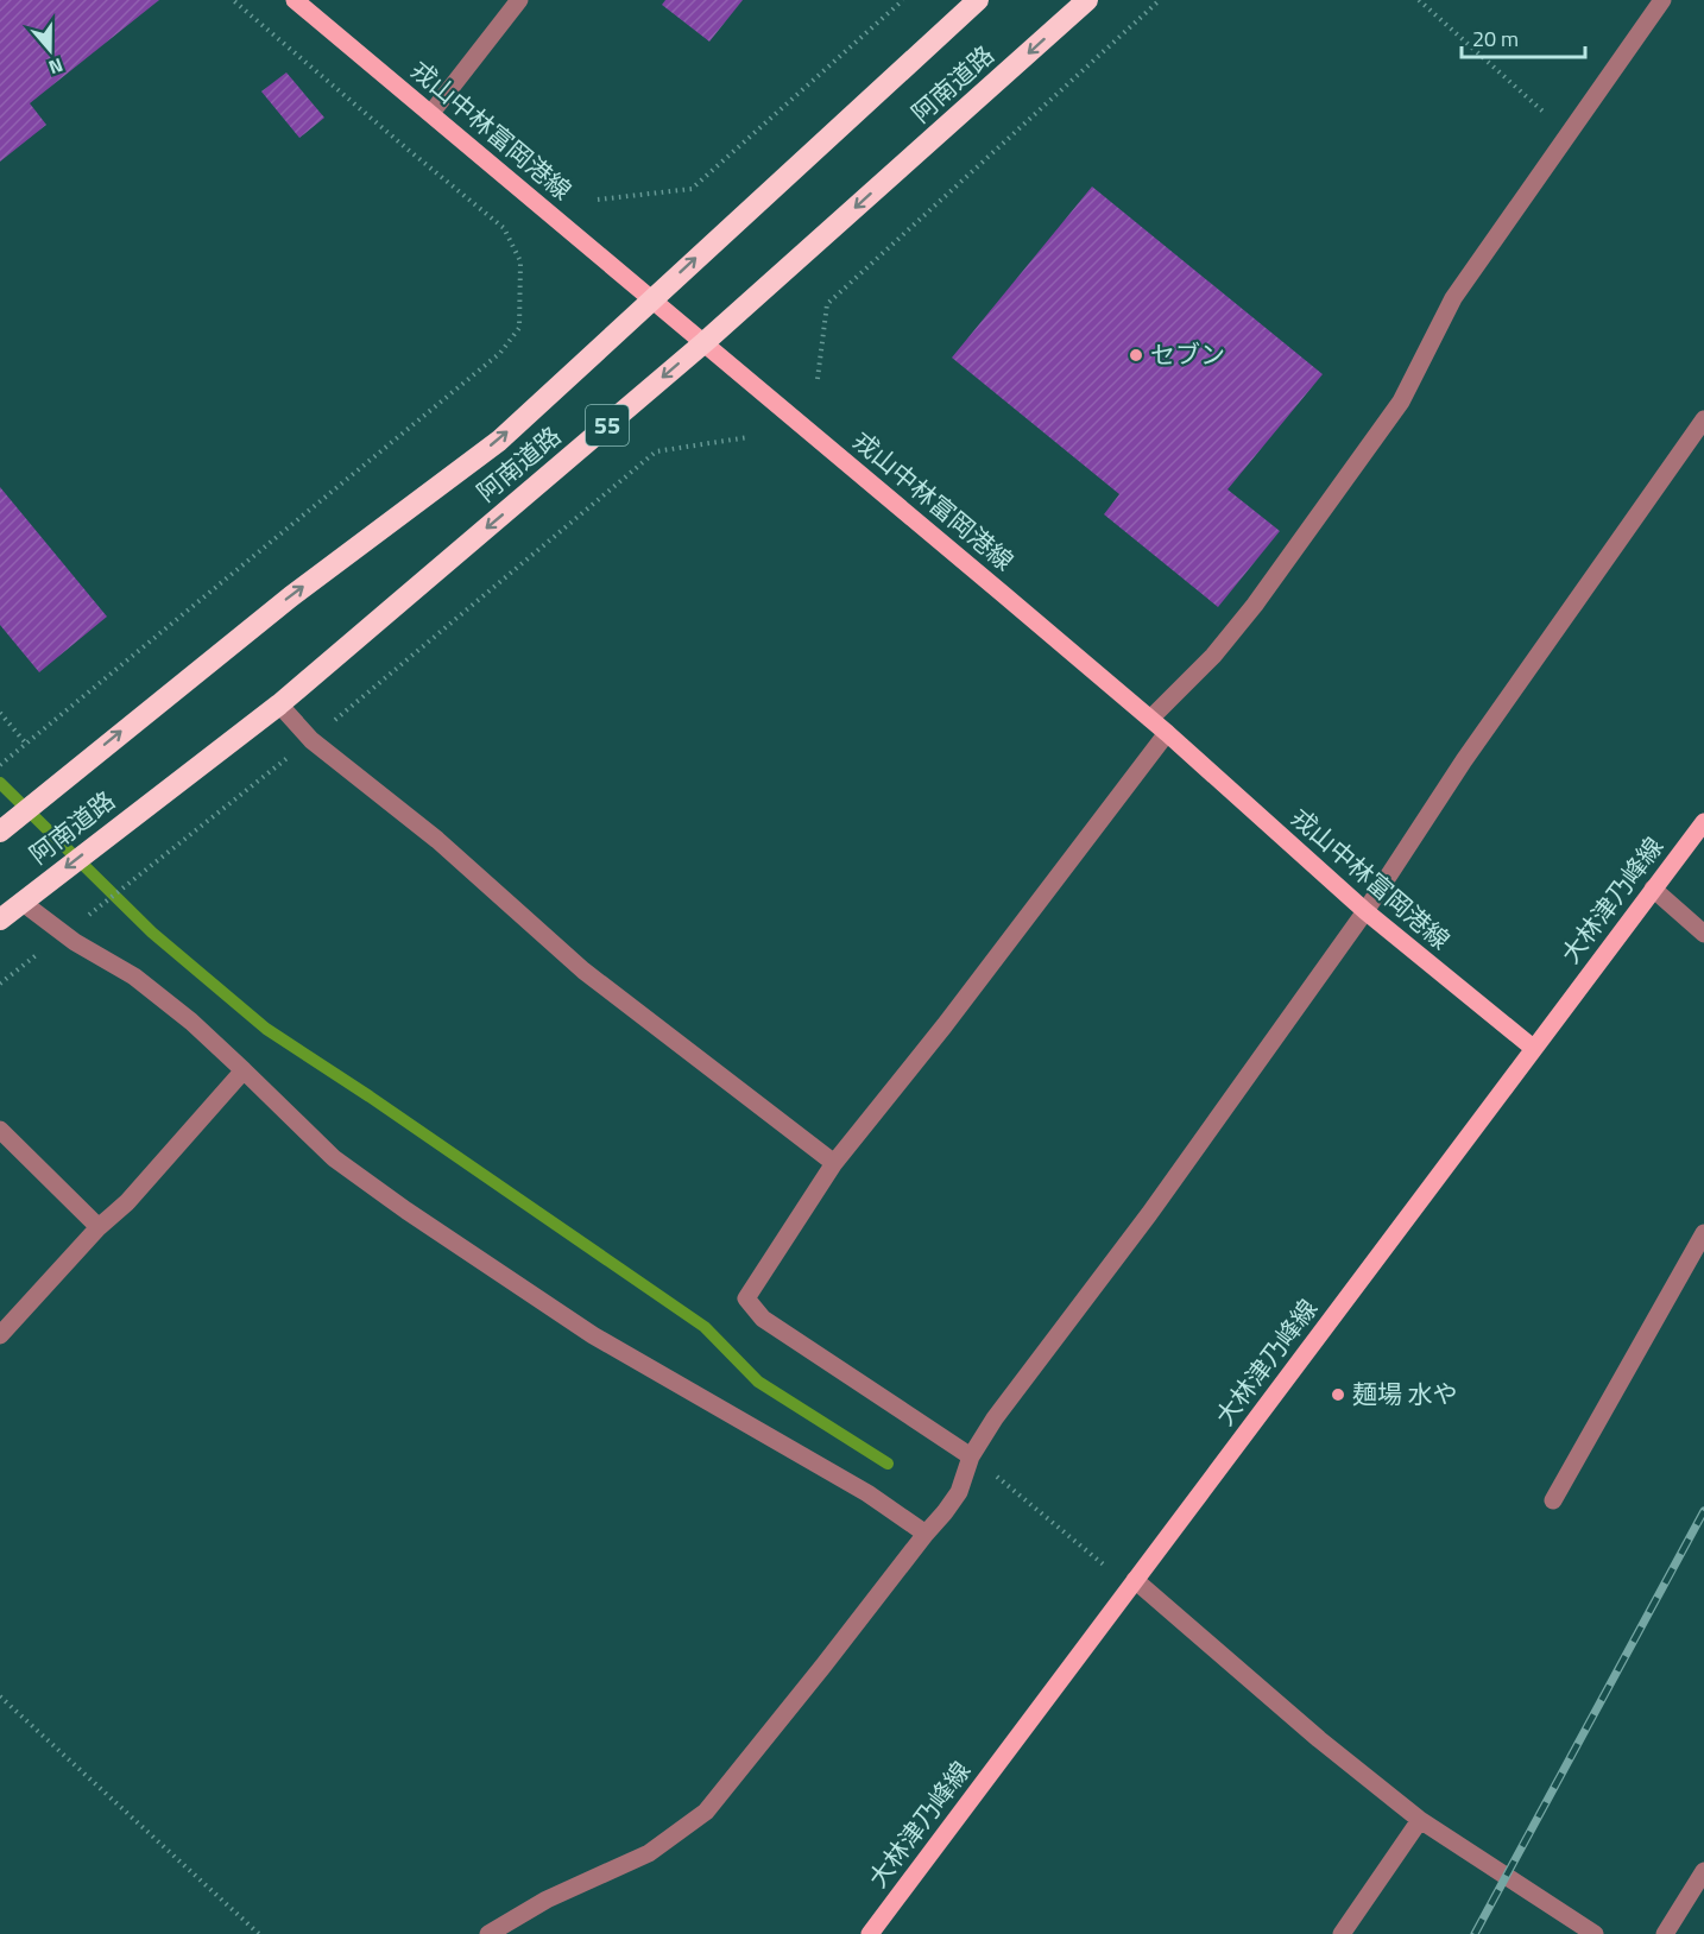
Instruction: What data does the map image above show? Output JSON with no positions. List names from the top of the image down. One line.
{"streets":{"highway":["阿南道路","55"],"main road":["戎山中林富岡港線","大林津乃峰線"]},"crossings":[["阿南道路","戎山中林富岡港線"],["戎山中林富岡港線","大林津乃峰線"]],"places":["セブン","麺場 水や"],"scale_bar":"20 m","north":"bottom"}
